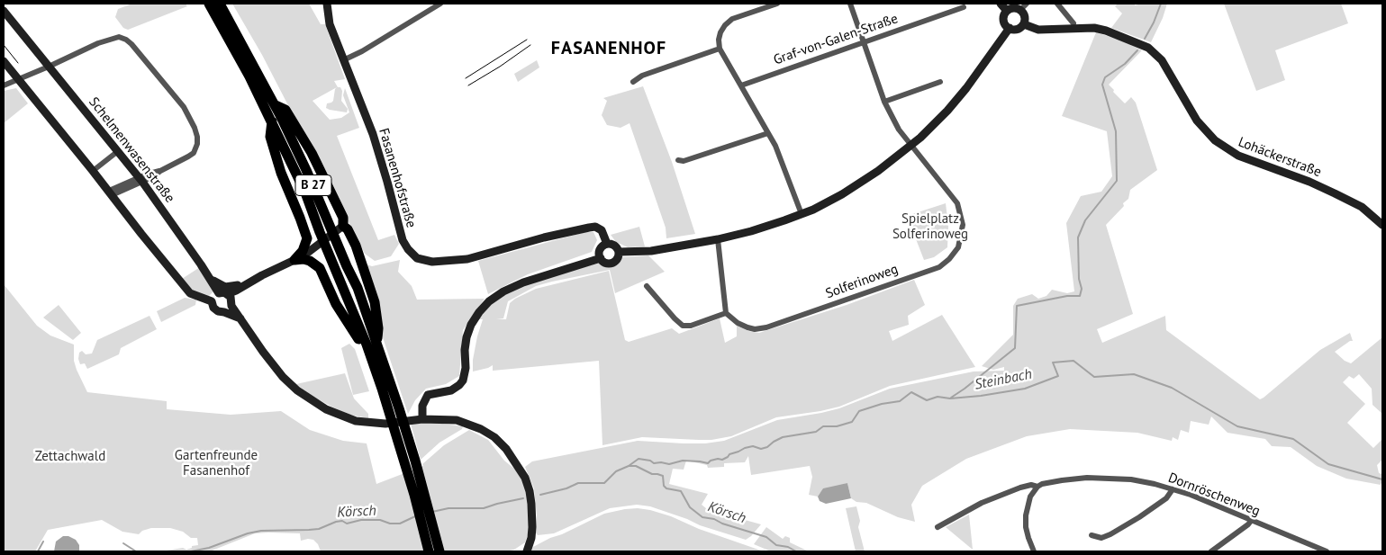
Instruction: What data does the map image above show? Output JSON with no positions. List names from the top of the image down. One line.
{"streets":{"highway":["B 27"],"street":["Graf-von-Galen-Straße","Schelmenwasenstraße","Lohäckerstraße","Fasanenhofstraße","Solferinoweg","Dornröschenweg"]},"crossings":[["Graf-von-Galen-Straße","Solferinoweg"]],"districts":["FASANENHOF"],"water":["Steinbach","Körsch"],"parks":["Spielplatz Solferinoweg","Gartenfreunde Fasanenhof","Zettachwald"]}
